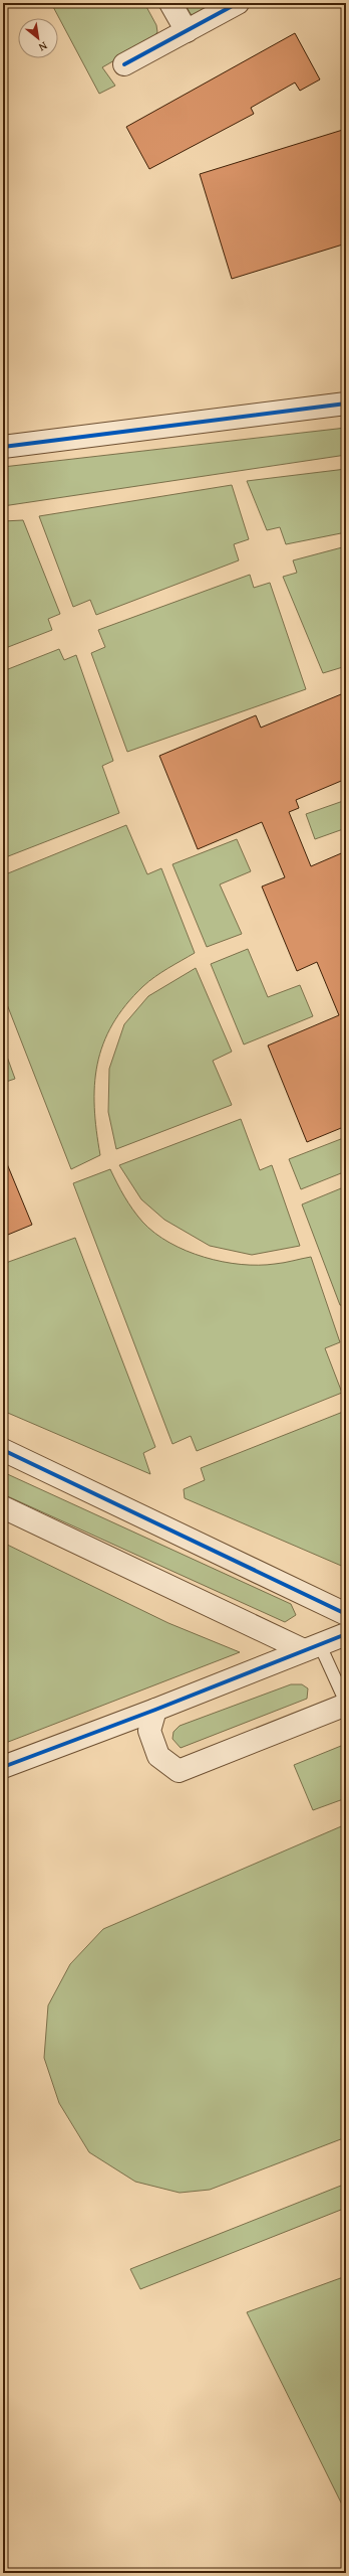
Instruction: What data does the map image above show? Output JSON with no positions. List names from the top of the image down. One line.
{"north":"bottom right"}
